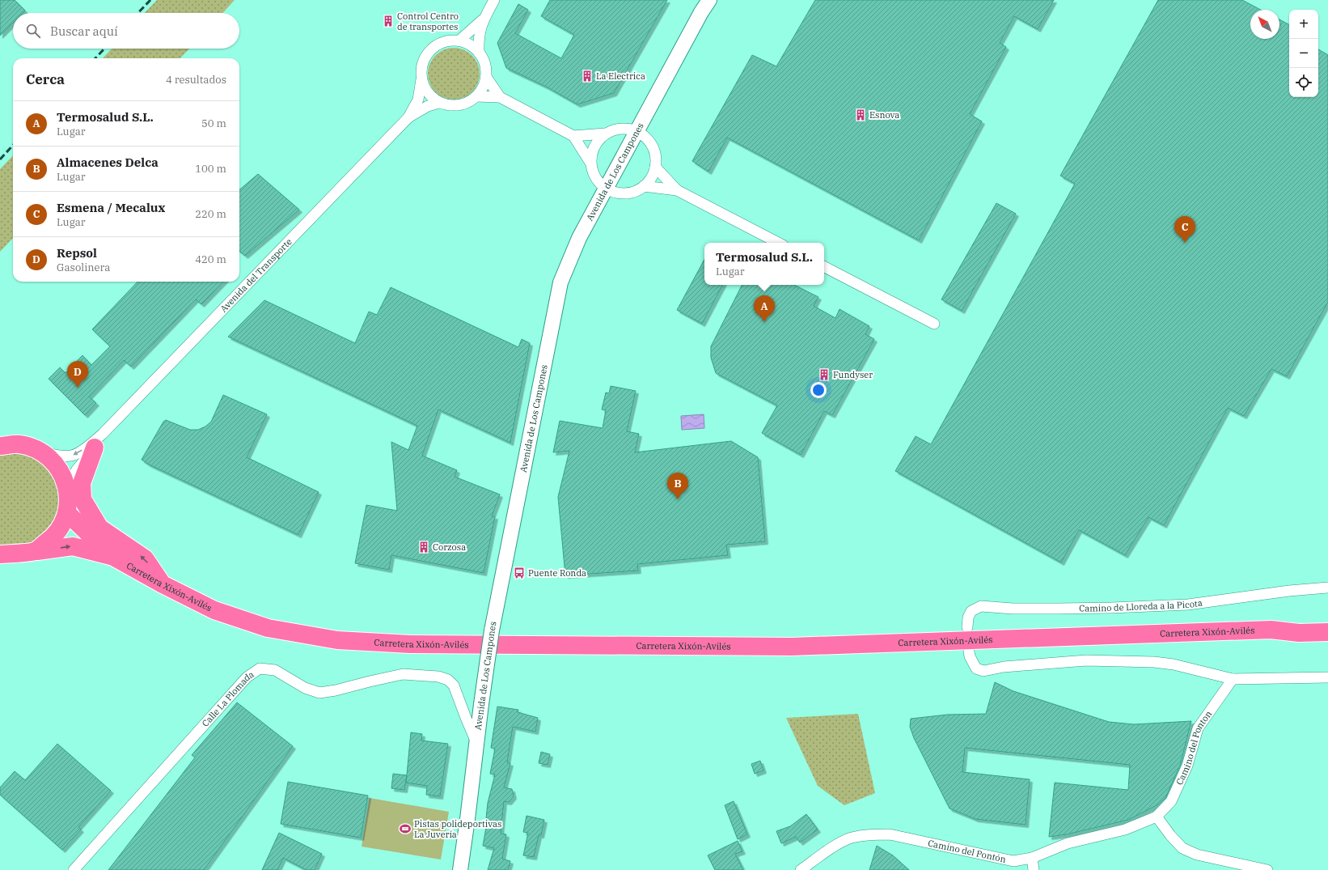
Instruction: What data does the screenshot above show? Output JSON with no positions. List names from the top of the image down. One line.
{"streets":{"highway":["Carretera Xixón-Avilés"],"street":["Avenida de Los Campones","Avenida del Transporte","Camino de Lloreda a la Picota","Calle La Plomada","Camino del Ponton","Camino del Pontón"]},"crossings":[["Avenida de Los Campones","Calle La Plomada"],["Camino del Ponton","Camino del Pontón"]],"places":{"building":["Control Centro de transportes","La Electrica","Esnova","Fundyser","Corzosa"],"bus stop":["Puente Ronda"],"sports":["Pistas polideportivas La Juvería"]},"north":"top left","page":{"map_buttons":["+","−"],"search":"Buscar aquí","heading":["Cerca","4 resultados"],"list":[{"mark":"A","name":"Termosalud S.L.","note":"Lugar","value":"50 m"},{"mark":"B","name":"Almacenes Delca","note":"Lugar","value":"100 m"},{"mark":"C","name":"Esmena / Mecalux","note":"Lugar","value":"220 m"},{"mark":"D","name":"Repsol","note":"Gasolinera","value":"420 m"}],"pins":["C","A","D","B"],"popup":["Termosalud S.L.","Lugar"]}}
